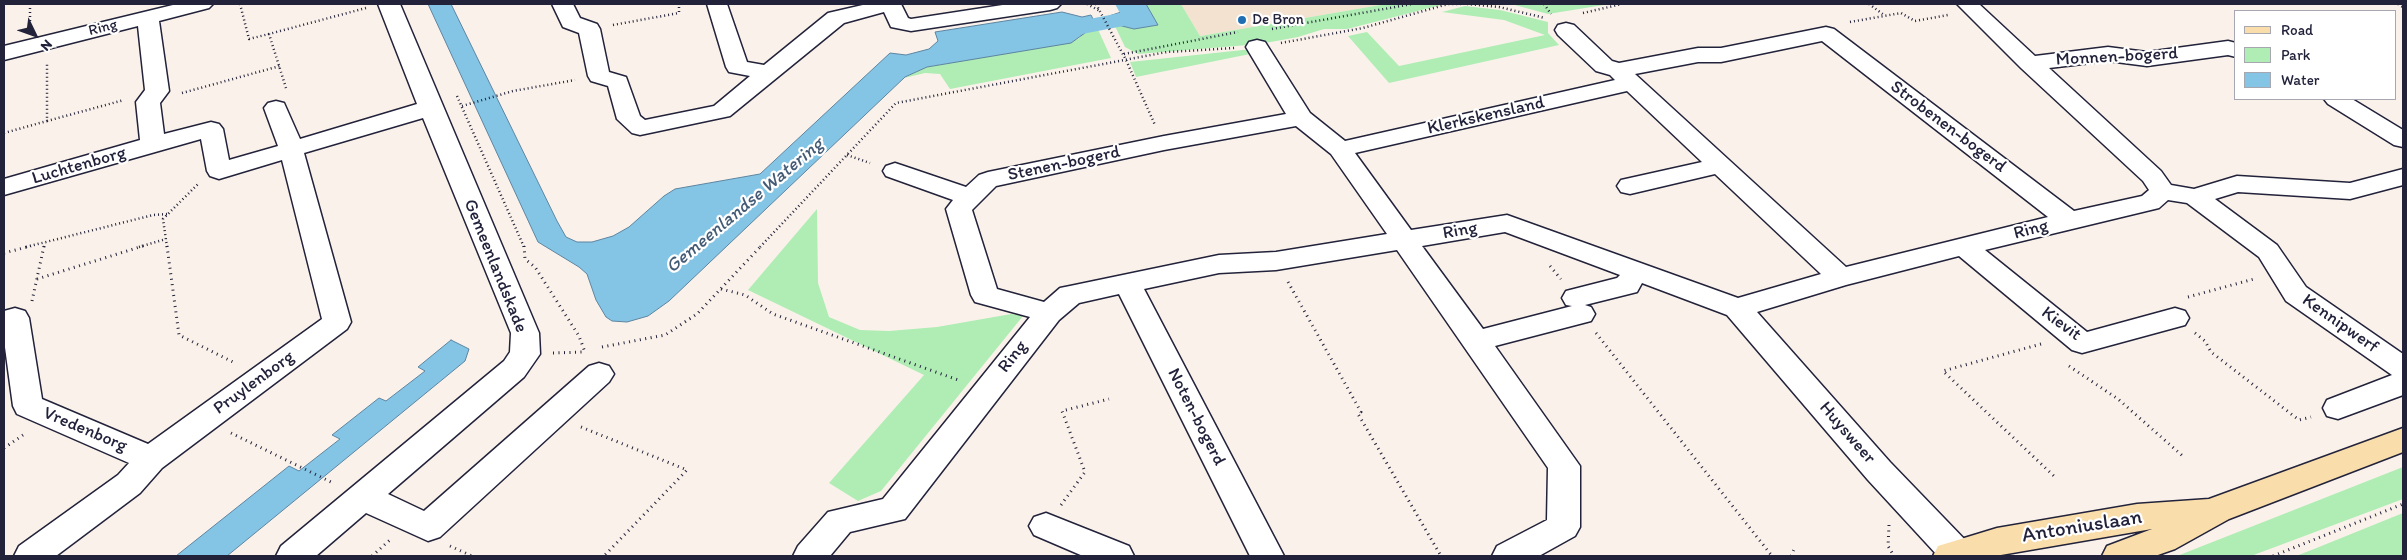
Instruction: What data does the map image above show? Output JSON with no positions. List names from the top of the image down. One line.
{"streets":{"main road":["Antoniuslaan"],"street":["Ring","Monnen-bogerd","Klerkskensland","Strobenen-bogerd","Stenen-bogerd","Luchtenborg","Gemeenlandskade","Kievit","Kennipwerf","Pruylenborg","Noten-bogerd","Vredenborg","Huysweer"]},"crossings":[["Ring","Strobenen-bogerd"],["Ring","Stenen-bogerd"],["Ring","Kievit"],["Ring","Kennipwerf"],["Ring","Noten-bogerd"],["Ring","Huysweer"],["Pruylenborg","Vredenborg"],["Huysweer","Antoniuslaan"]],"water":["Gemeenlandse Watering"],"places":["De Bron"],"legend":["Road","Park","Water"],"north":"bottom right"}
